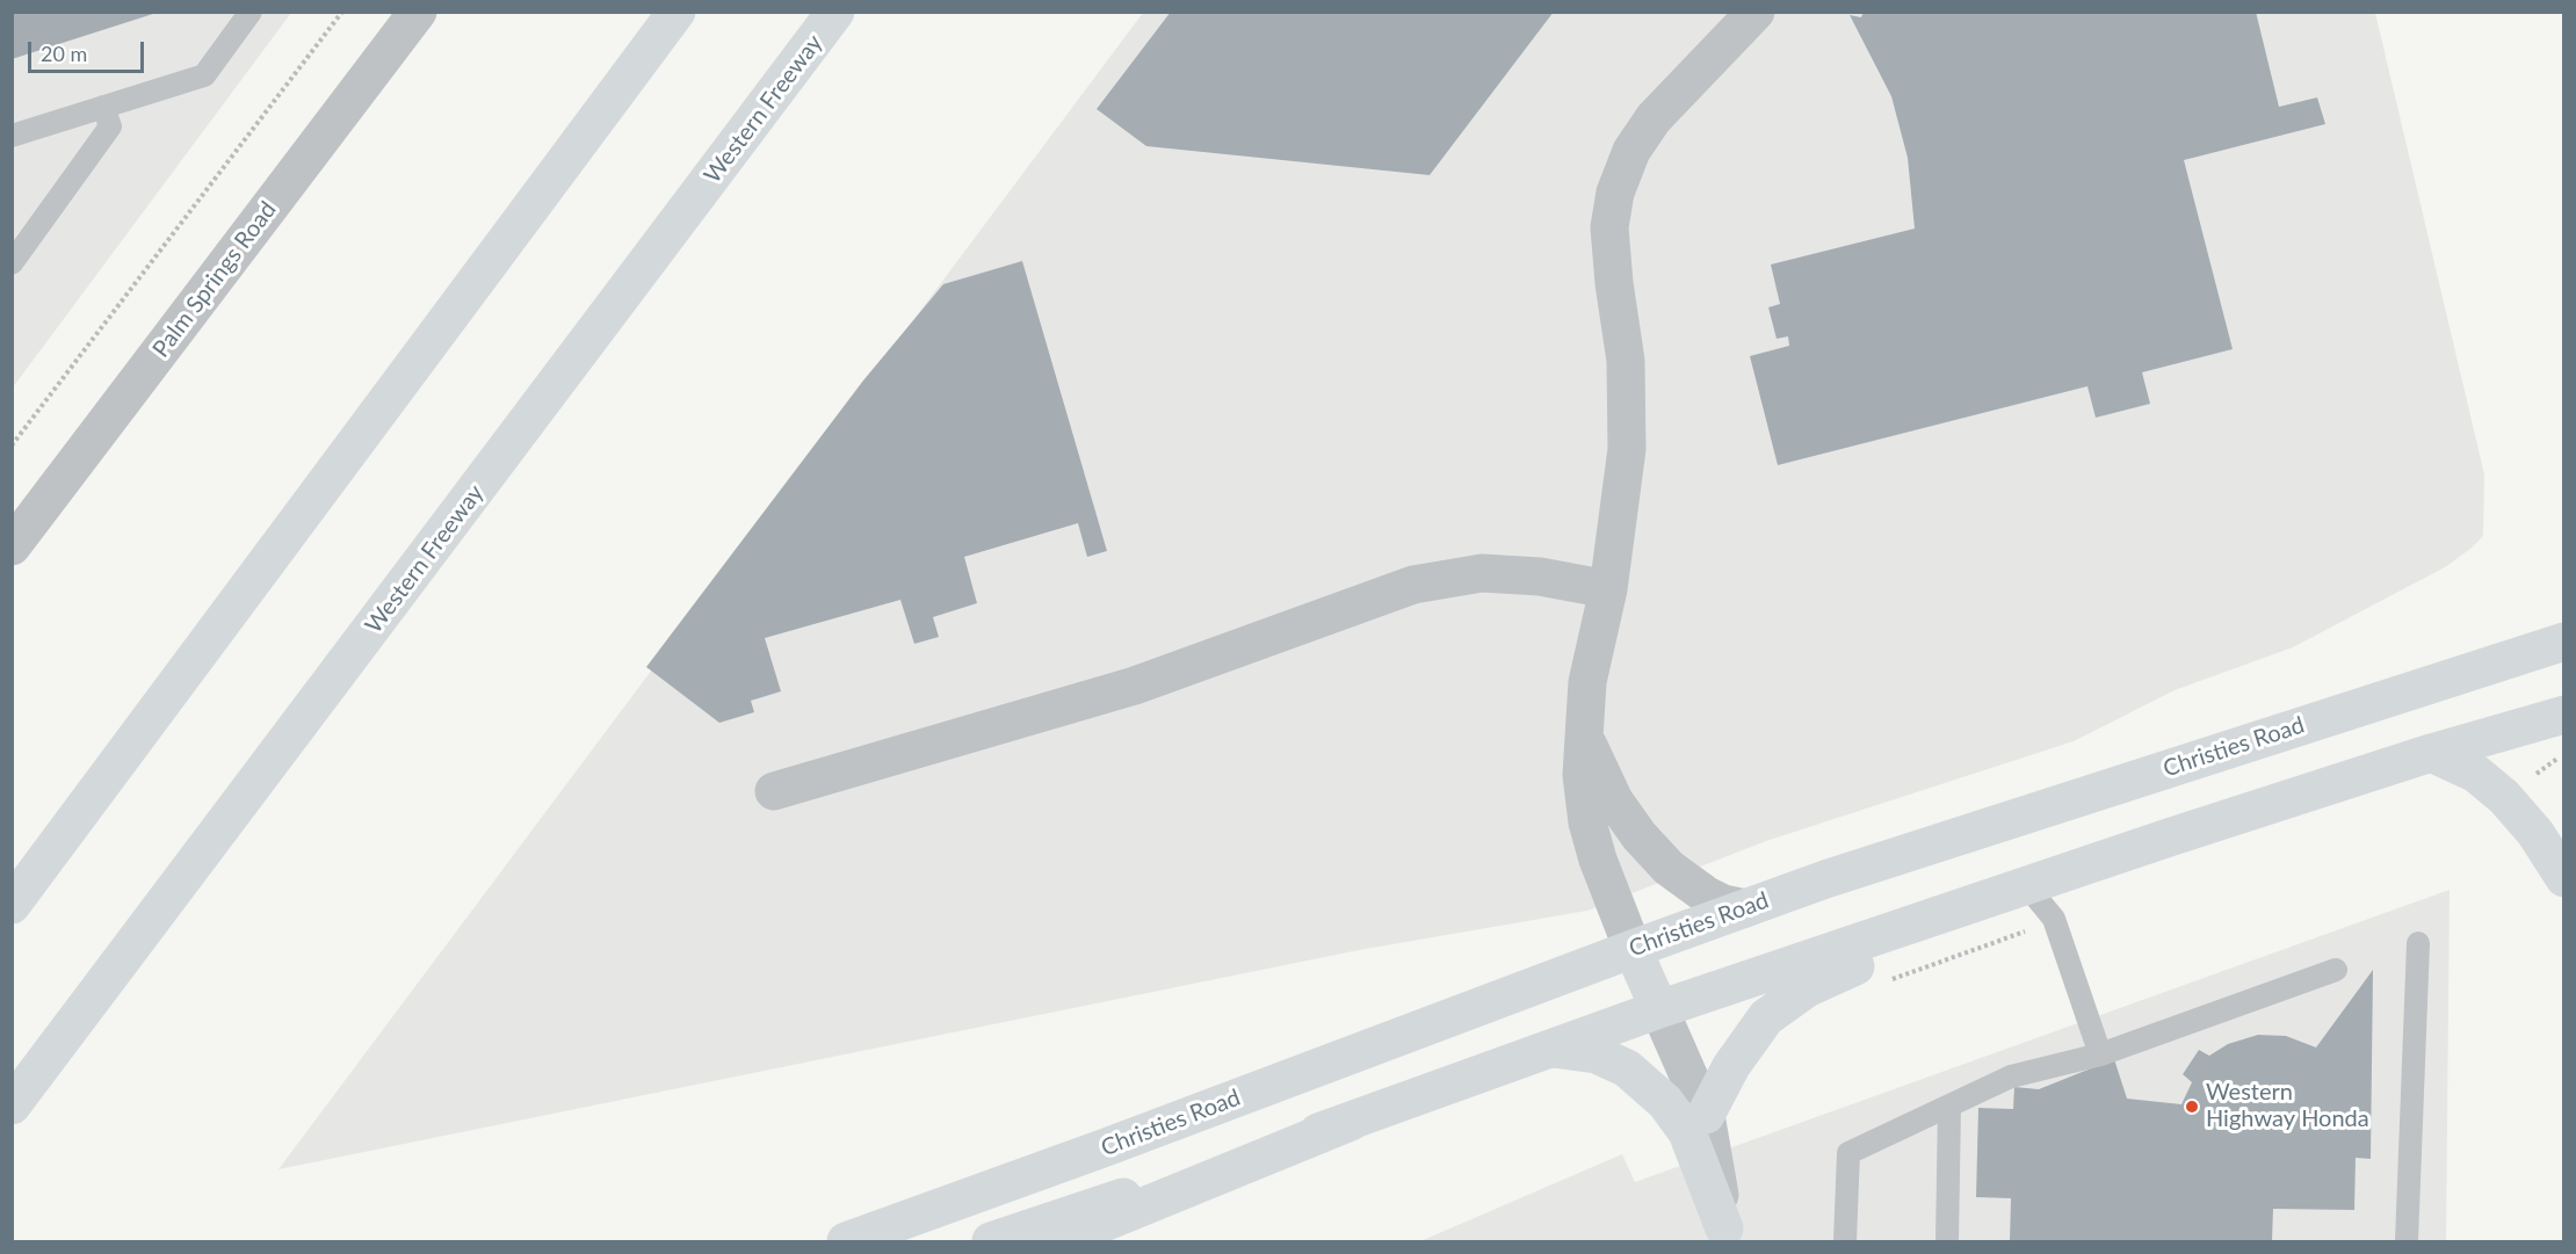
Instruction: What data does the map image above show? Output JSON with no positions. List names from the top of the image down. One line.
{"streets":{"main road":["Western Freeway","Christies Road"],"street":["Palm Springs Road"]},"places":["Western Highway Honda"],"scale_bar":"20 m"}
